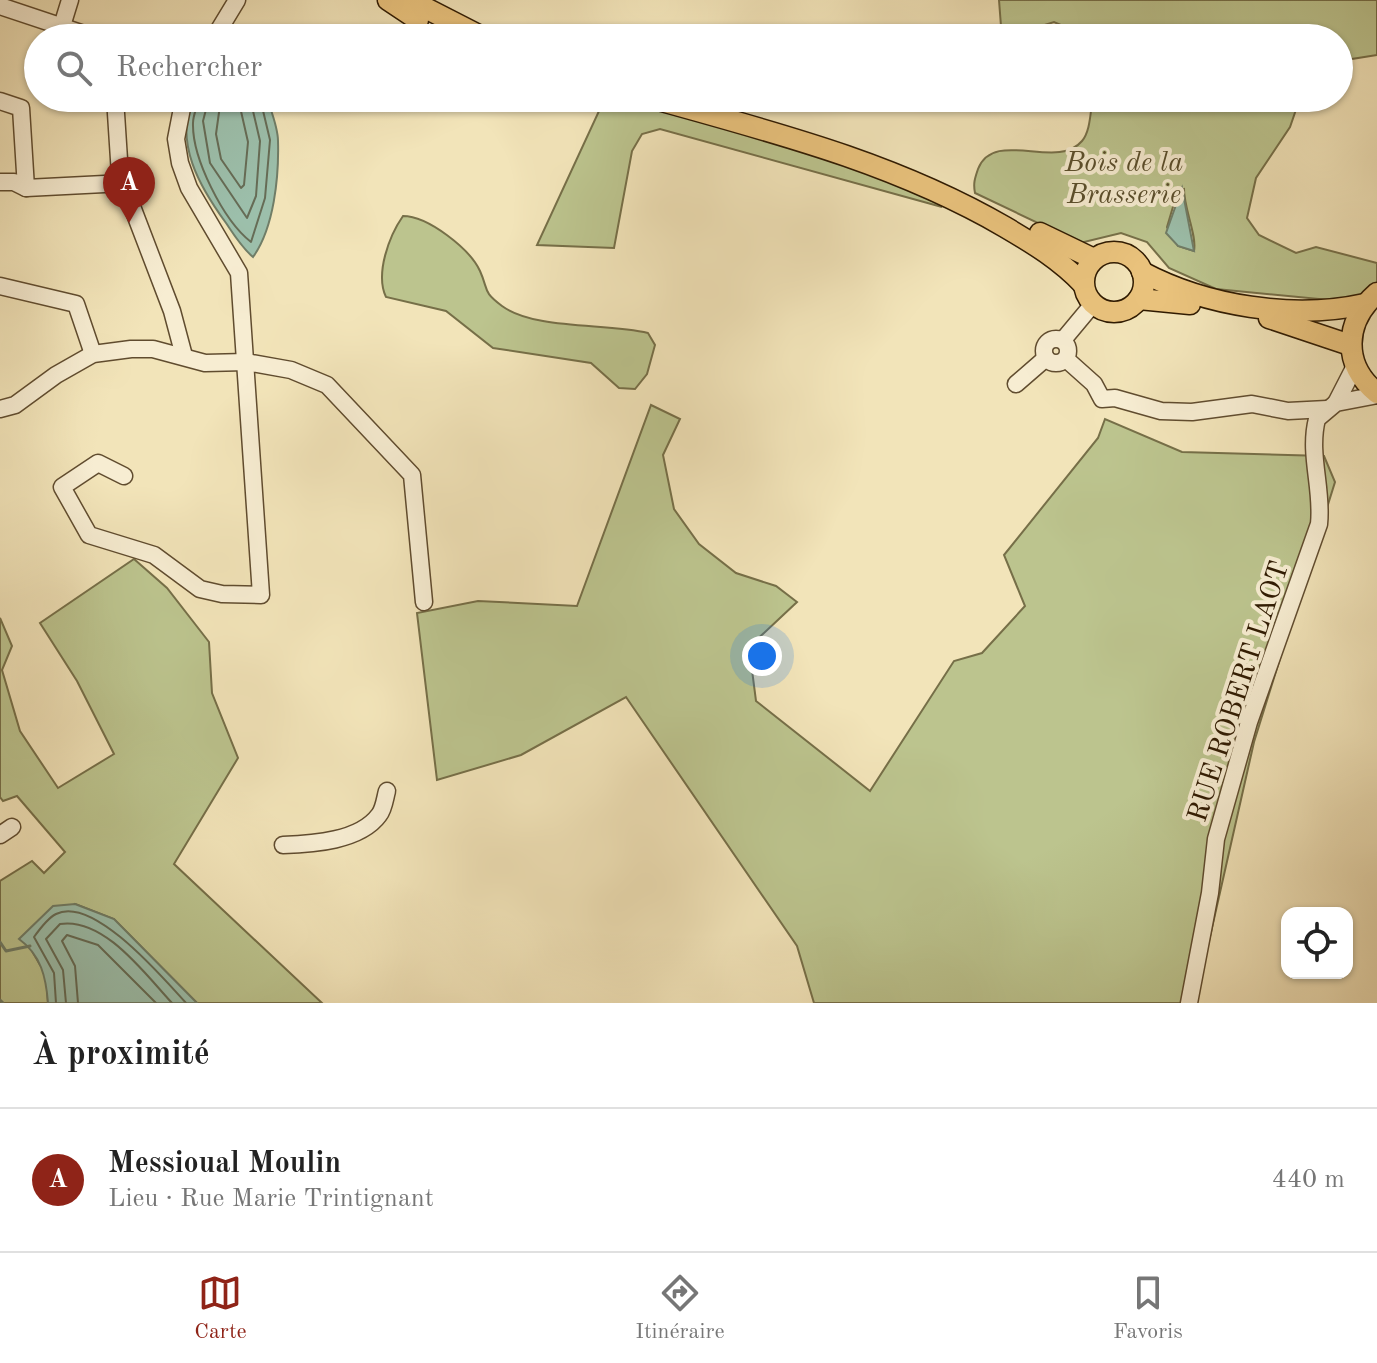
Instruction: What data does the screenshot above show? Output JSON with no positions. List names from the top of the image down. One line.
{"streets":{"street":["RUE ROBERT LAOT"]},"parks":["Bois de la Brasserie"],"page":{"search":"Rechercher","pins":"A","heading":"À proximité","list":[{"mark":"A","name":"Messioual Moulin","note":"Lieu · Rue Marie Trintignant","value":"440 m"}],"nav":["Carte","Itinéraire","Favoris"]}}
